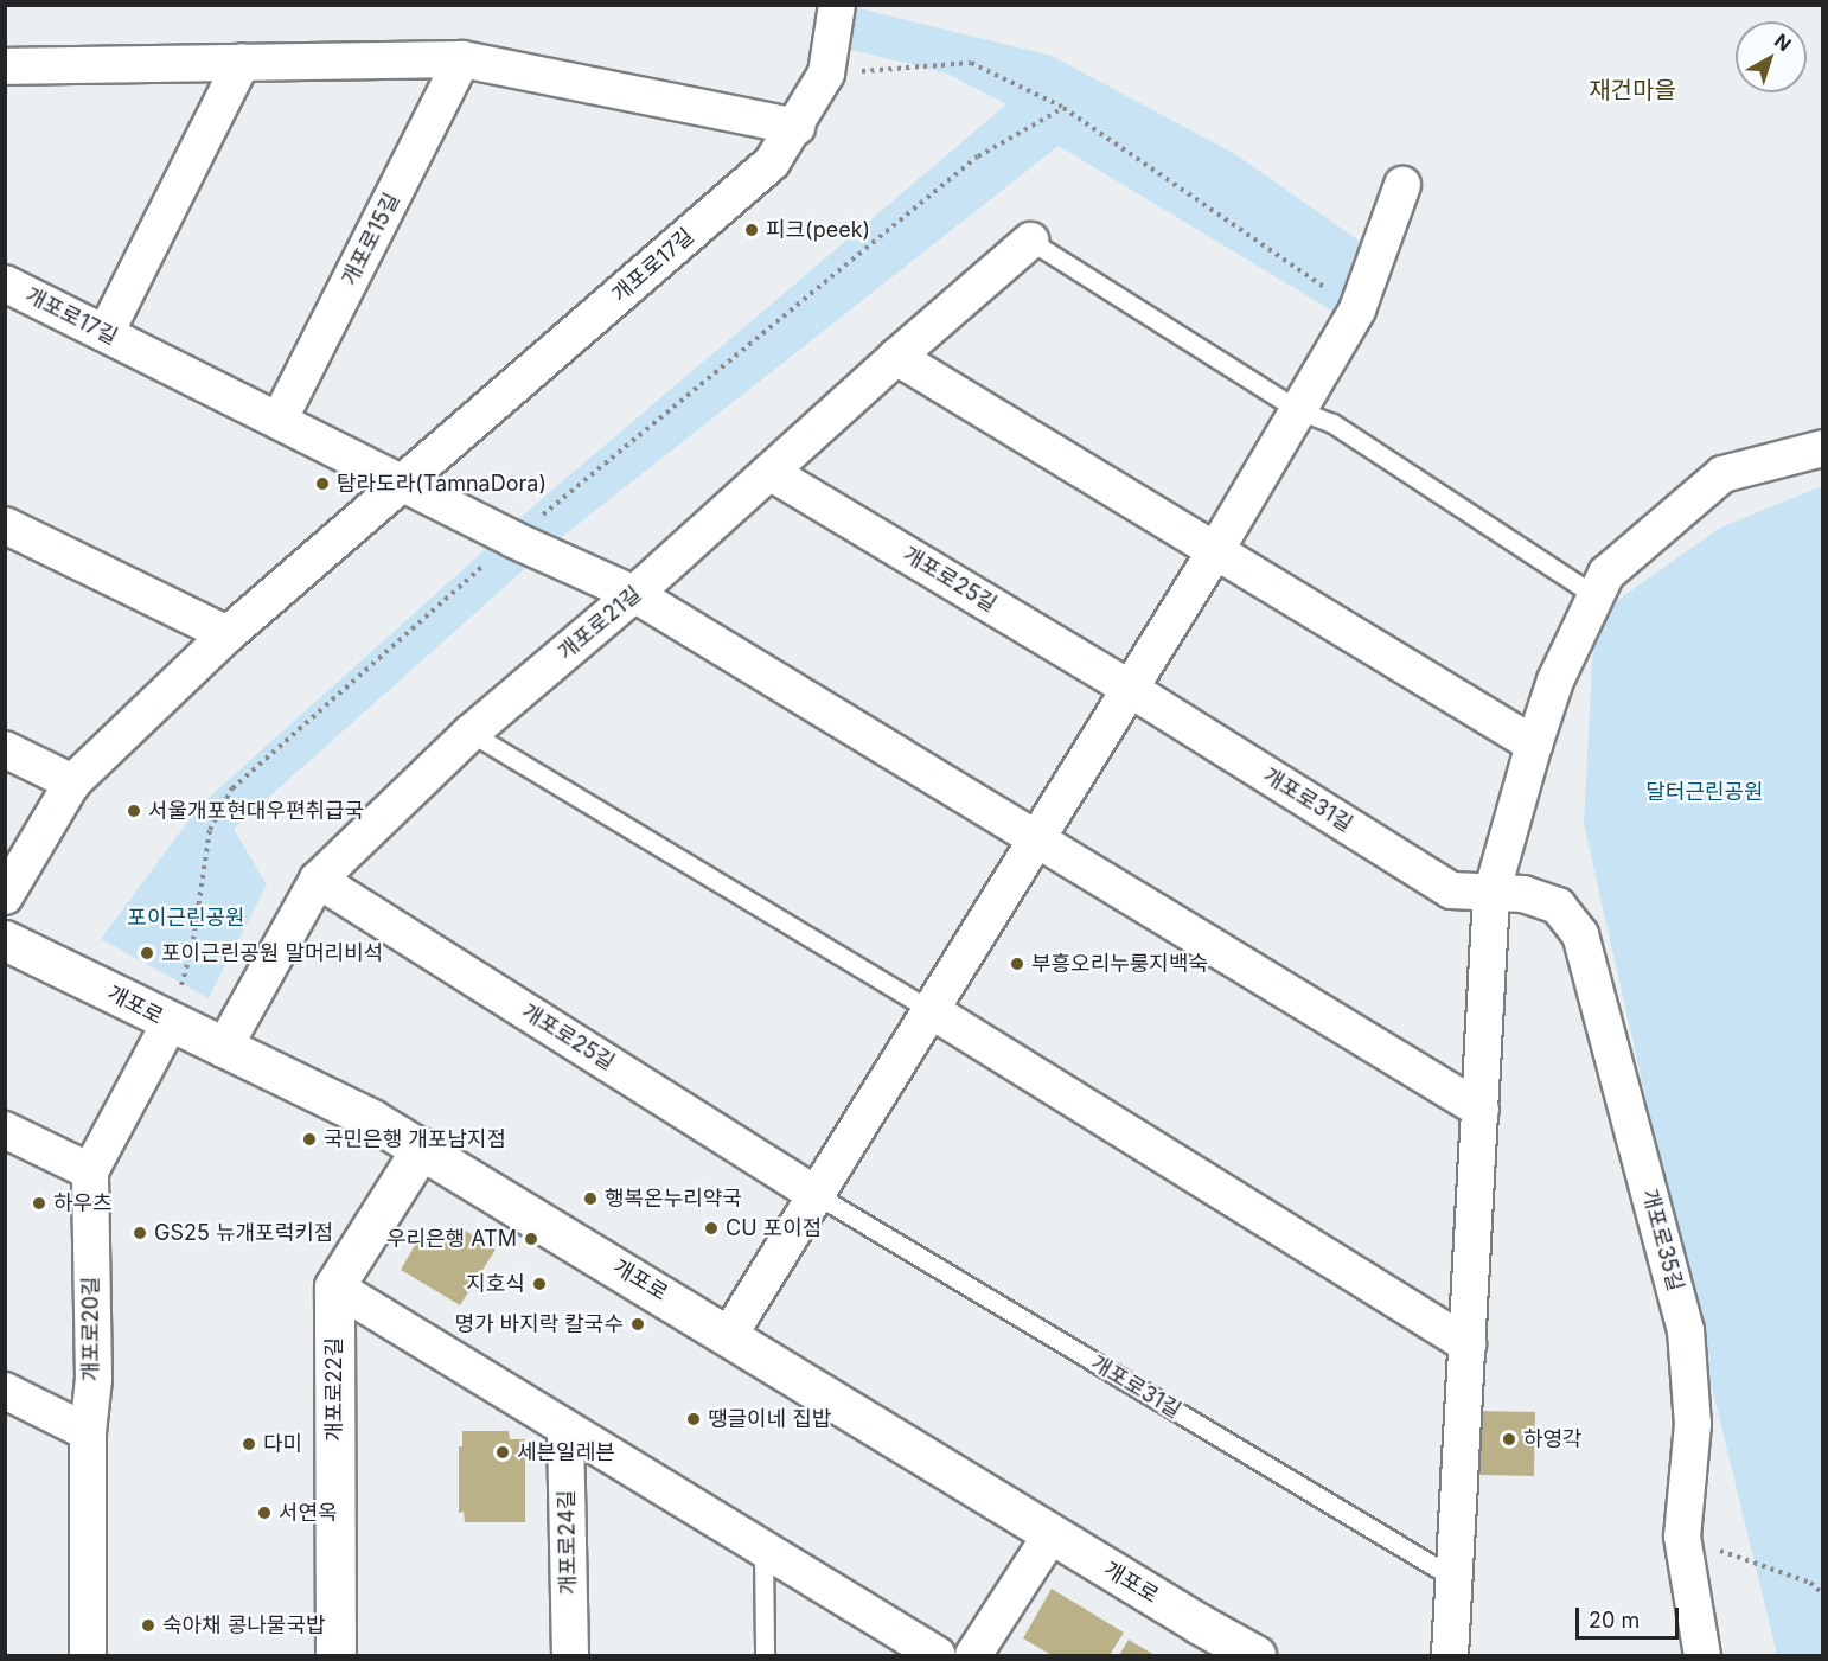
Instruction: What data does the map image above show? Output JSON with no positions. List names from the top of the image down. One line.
{"streets":{"street":["개포로15길","개포로17길","개포로25길","개포로21길","개포로31길","개포로","개포로35길","개포로20길","개포로22길","개포로24길"]},"crossings":[["개포로15길","개포로17길"],["개포로25길","개포로21길"],["개포로25길","개포로31길"],["개포로21길","개포로"],["개포로31길","개포로35길"],["개포로","개포로20길"]],"districts":["재건마을"],"parks":["달터근린공원","포이근린공원"],"places":["피크(peek)","탐라도라(TamnaDora)","서울개포현대우편취급국","포이근린공원 말머리비석","부흥오리누룽지백숙","국민은행 개포남지점","행복온누리약국","하우츠","CU 포이점","GS25 뉴개포럭키점","우리은행 ATM","지호식","명가 바지락 칼국수","땡글이네 집밥","하영각","다미","세븐일레븐","서연옥","숙아채 콩나물국밥"],"scale_bar":"20 m","north":"top right"}
